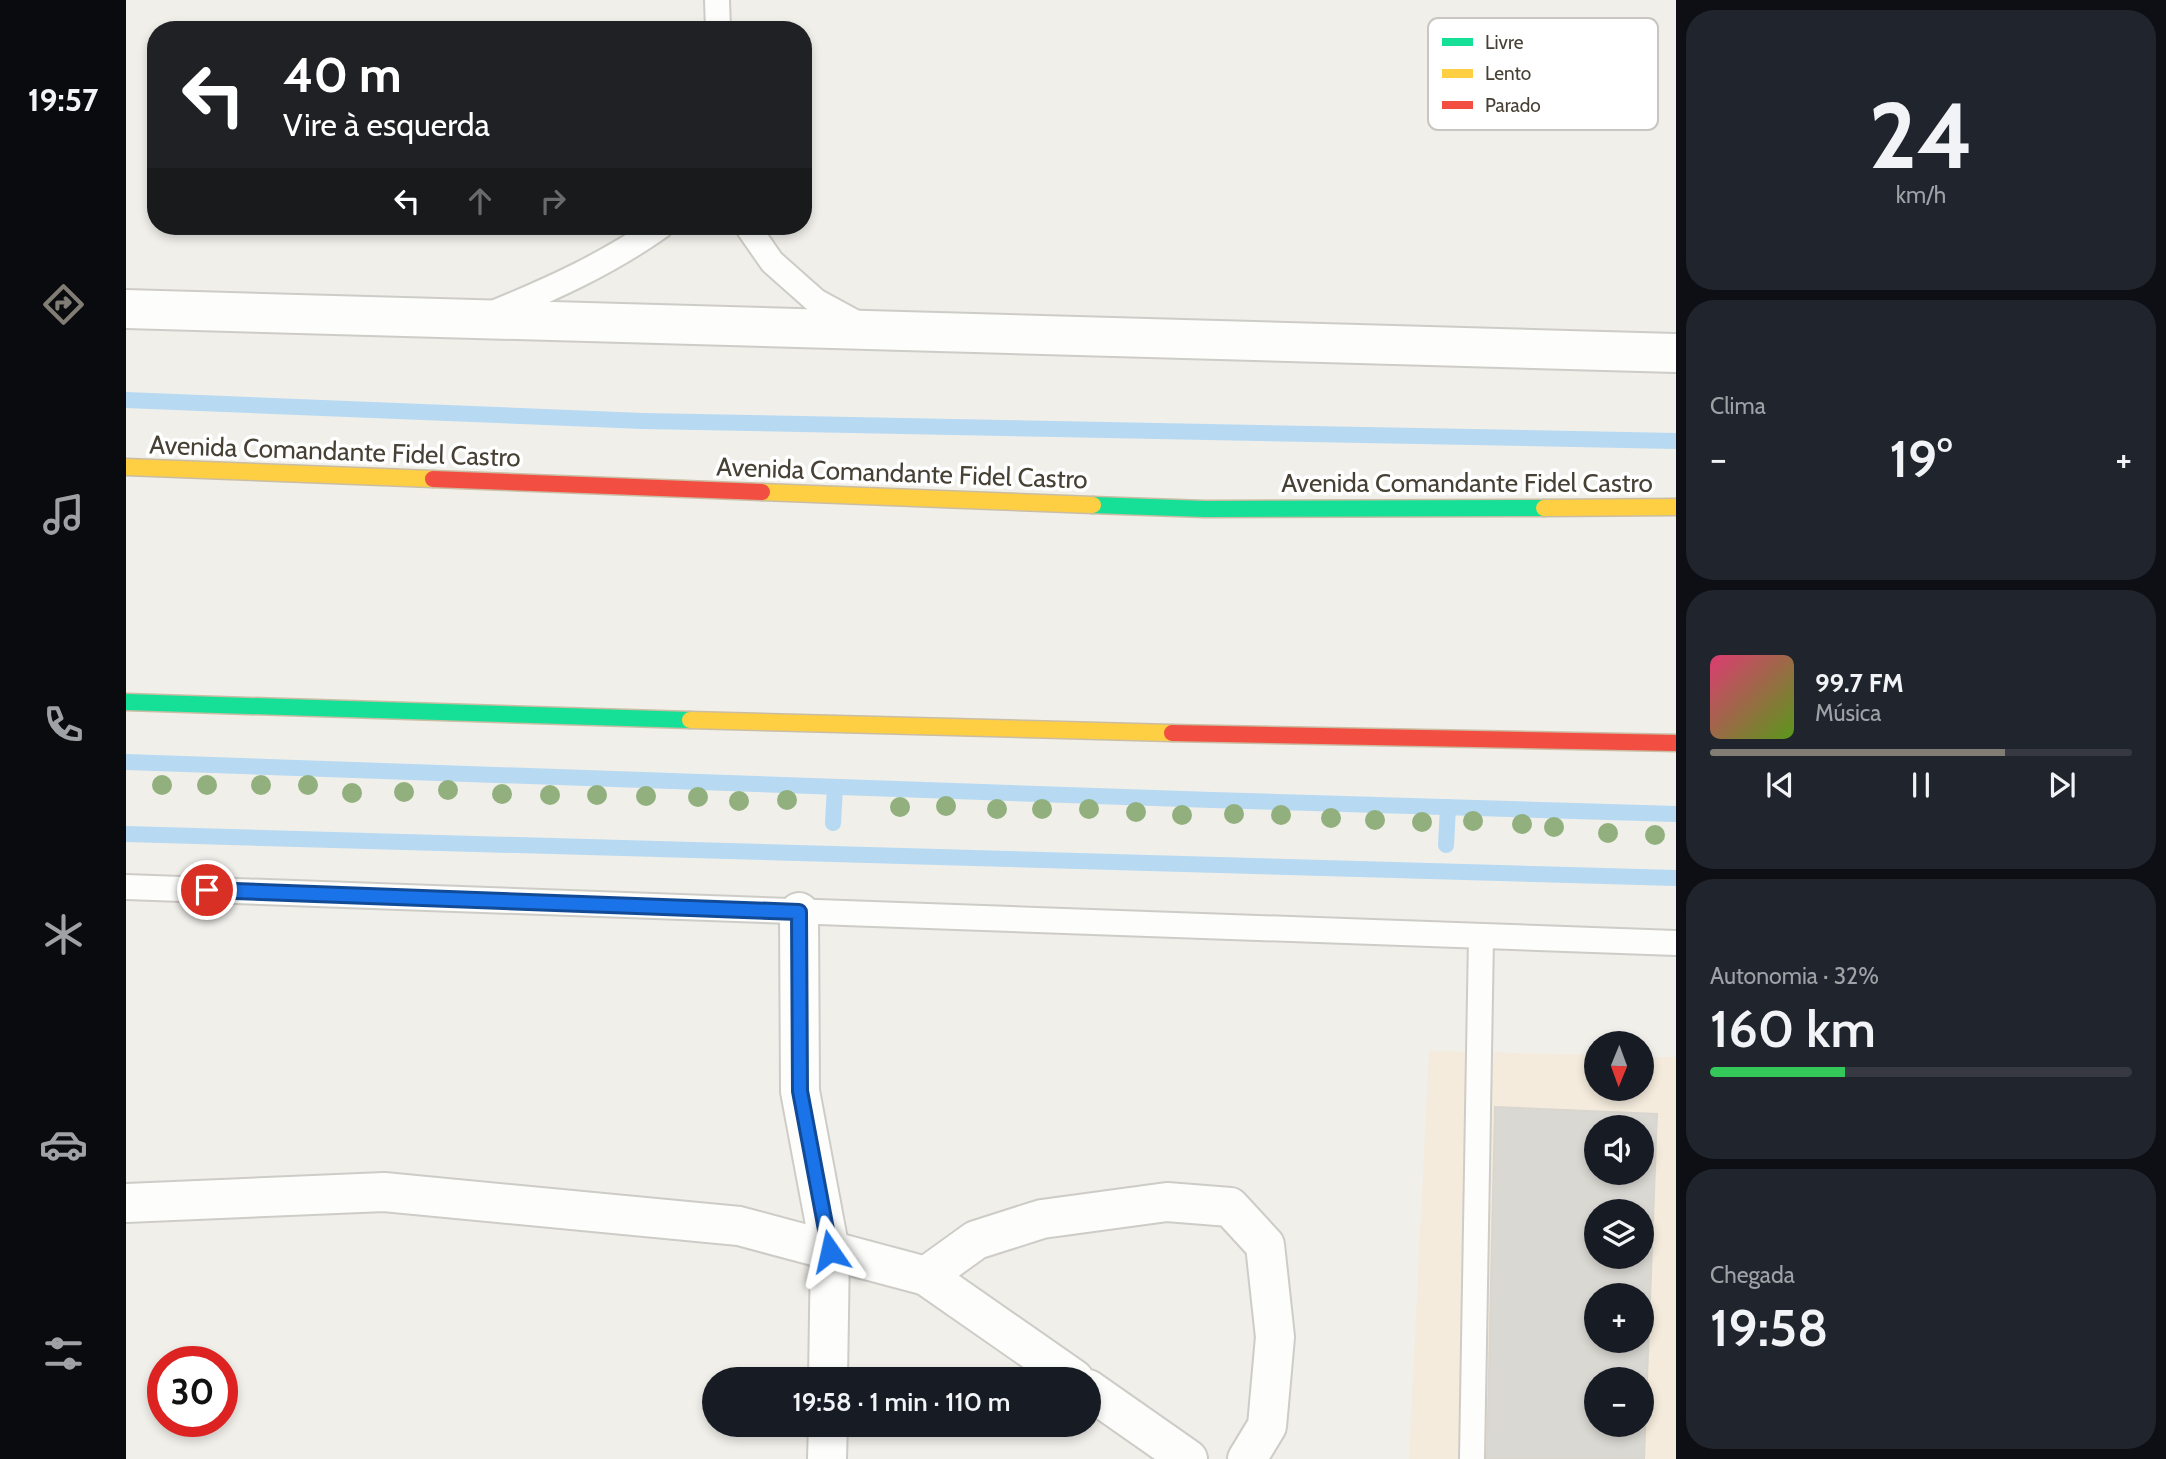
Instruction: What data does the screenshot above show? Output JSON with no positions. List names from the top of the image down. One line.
{"streets":{"highway":["Avenida Comandante Fidel Castro"]},"legend":["Livre","Lento","Parado"],"north":"bottom","page":{"tabs":"19:57","tile":[["24","km/h"],"Clima",["Autonomia · 32%","160 km"],["Chegada","19:58"]],"turn":["40 m","Vire à esquerda"],"heat":["−","19°","+"],"song":["99.7 FM","Música"],"map_buttons":["+","−"],"limit":"30","trip":"19:58 · 1 min · 110 m"}}
